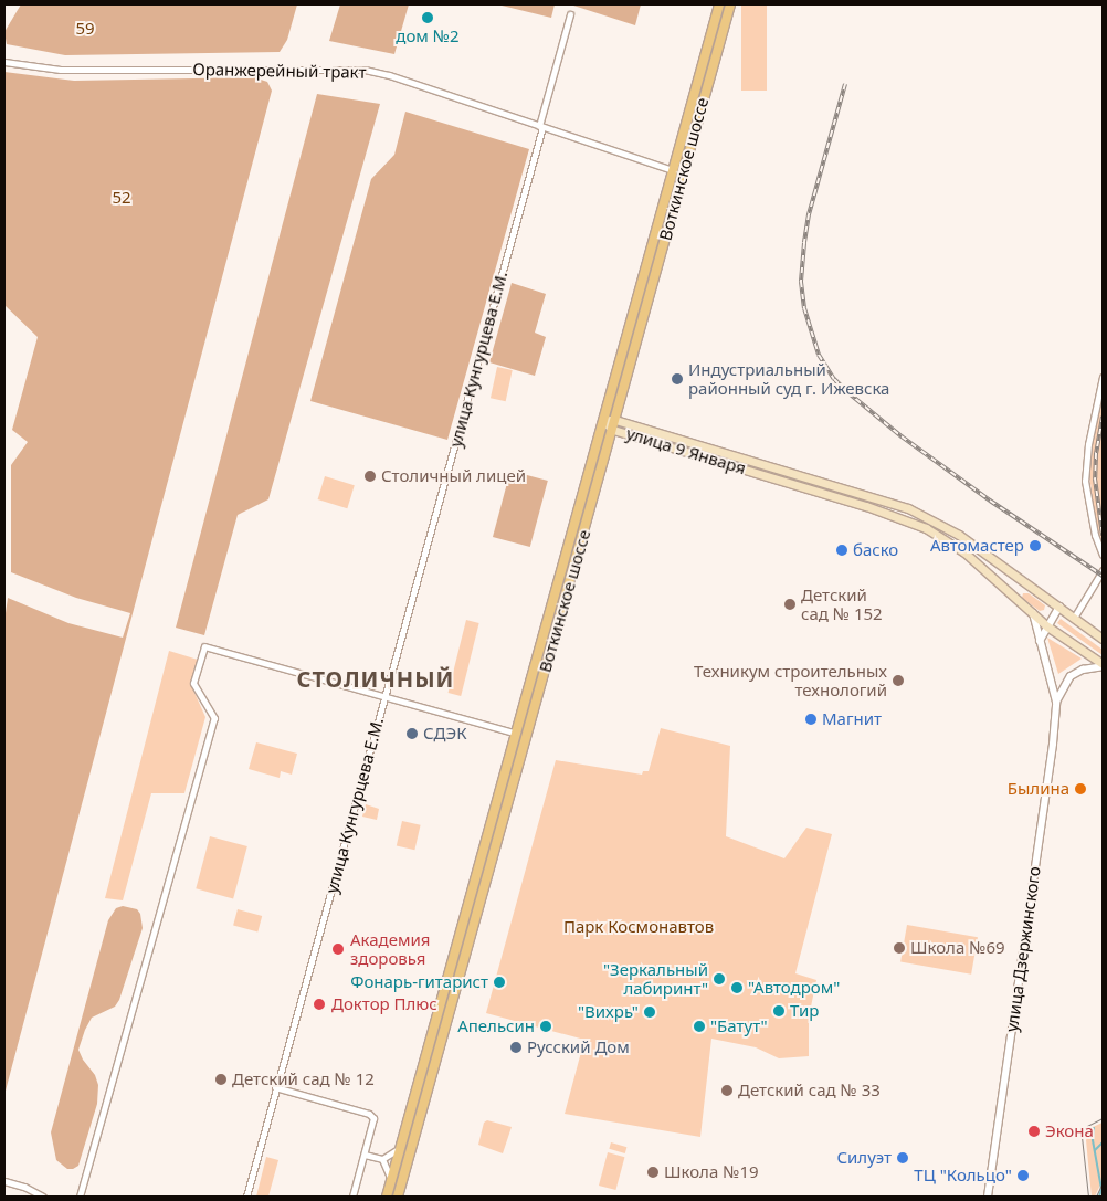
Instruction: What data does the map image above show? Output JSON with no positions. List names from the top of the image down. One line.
{"streets":{"main road":["Воткинское шоссе","улица 9 Января"],"street":["Оранжерейный тракт","улица Кунгурцева Е.М.","улица Дзержинского"]},"crossings":[["Оранжерейный тракт","Воткинское шоссе"],["Оранжерейный тракт","улица Кунгурцева Е.М."],["Воткинское шоссе","улица 9 Января"],["улица 9 Января","улица Дзержинского"]],"districts":["СТОЛИЧНЫЙ"],"parks":["59","52","Парк Космонавтов"],"places":["дом №2","Индустриальный районный суд г. Ижевска","Столичный лицей","Автомастер","баско","Детский сад № 152","Техникум строительных технологий","Магнит","СДЭК","Былина","Школа №69","Академия здоровья","\"Зеркальный лабиринт\"","Фонарь-гитарист","\"Автодром\"","Доктор Плюс","Тир","\"Вихрь\"","Апельсин","\"Батут\"","Русский Дом","Детский сад № 12","Детский сад № 33","Экона","Силуэт","Школа №19","ТЦ \"Кольцо\""]}
